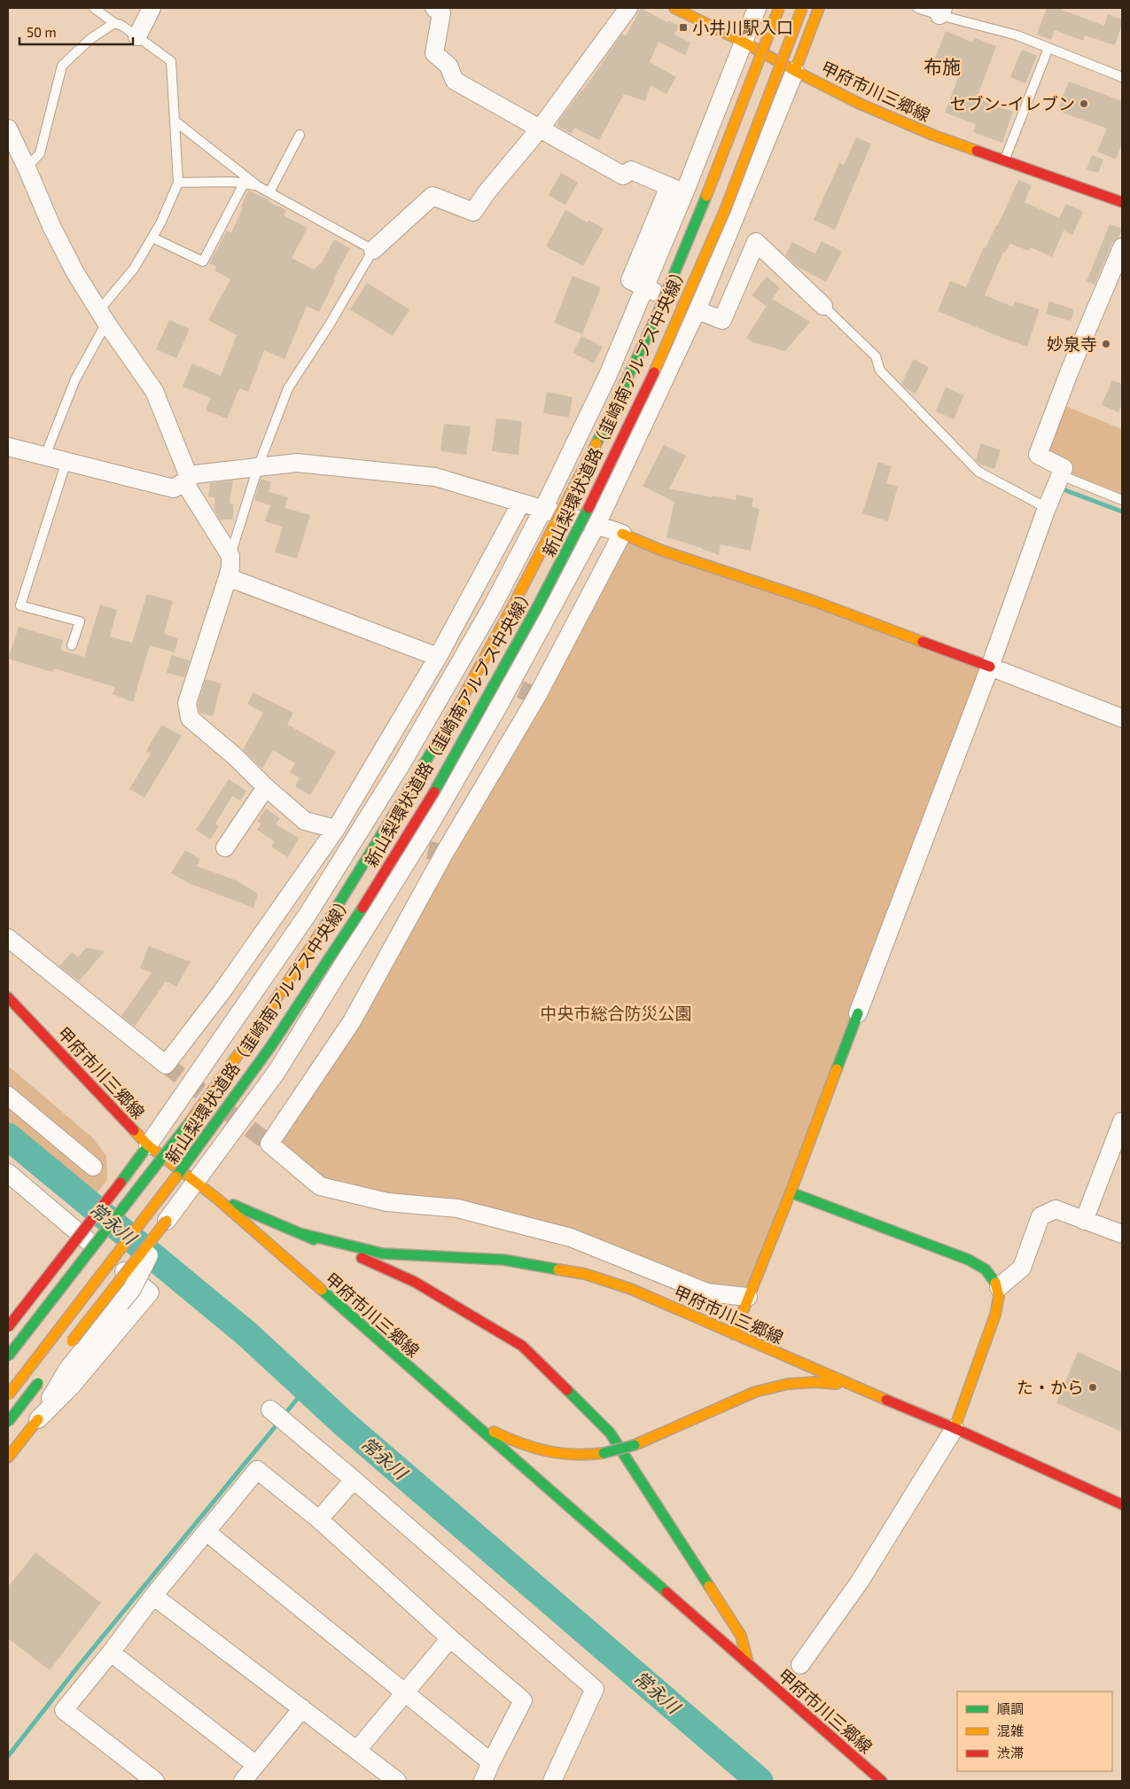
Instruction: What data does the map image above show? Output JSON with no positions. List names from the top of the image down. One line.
{"streets":{"main road":["甲府市川三郷線","新山梨環状道路（韮崎南アルプス中央線）"]},"districts":["布施"],"water":["常永川"],"parks":["中央市総合防災公園"],"places":{"transit":["小井川駅入口"],"other":["セブン-イレブン","妙泉寺","た・から"]},"legend":["順調","混雑","渋滞"],"scale_bar":"50 m"}
